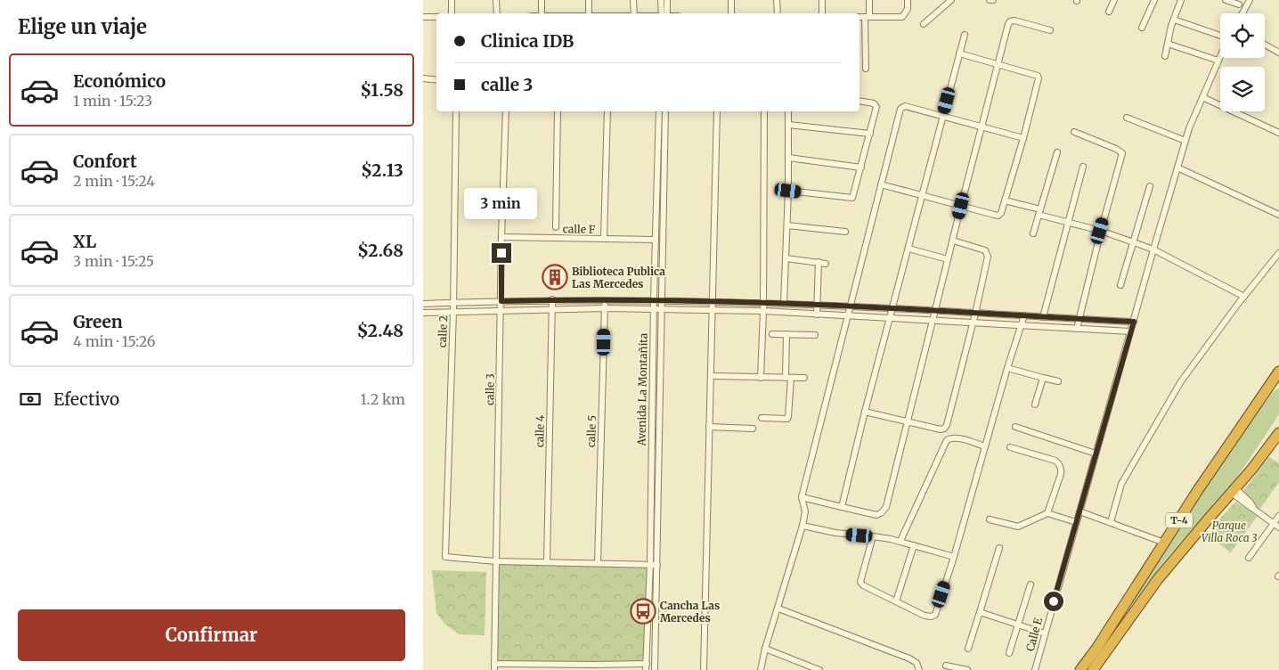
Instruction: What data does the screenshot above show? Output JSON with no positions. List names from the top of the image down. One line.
{"streets":{"highway":["T-4"],"street":["calle F","calle 2","calle 3","Avenida La Montañita","calle 4","calle 5","Calle E"]},"crossings":[["calle F","calle 3"],["calle F","Avenida La Montañita"],["calle 2","calle 3"]],"parks":["Parque Villa Roca 3"],"places":{"building":["Biblioteca Publica Las Mercedes"],"bus stop":["Cancha Las Mercedes"]},"page":{"heading":"Elige un viaje","banner":["Clinica IDB","calle 3"],"list":[{"name":"Económico","note":"1 min · 15:23","value":"$1.58"},{"name":"Confort","note":"2 min · 15:24","value":"$2.13"},{"name":"XL","note":"3 min · 15:25","value":"$2.68"},{"name":"Green","note":"4 min · 15:26","value":"$2.48"}],"bubble":"3 min","pay":["Efectivo","1.2 km"],"buttons":"Confirmar"}}
